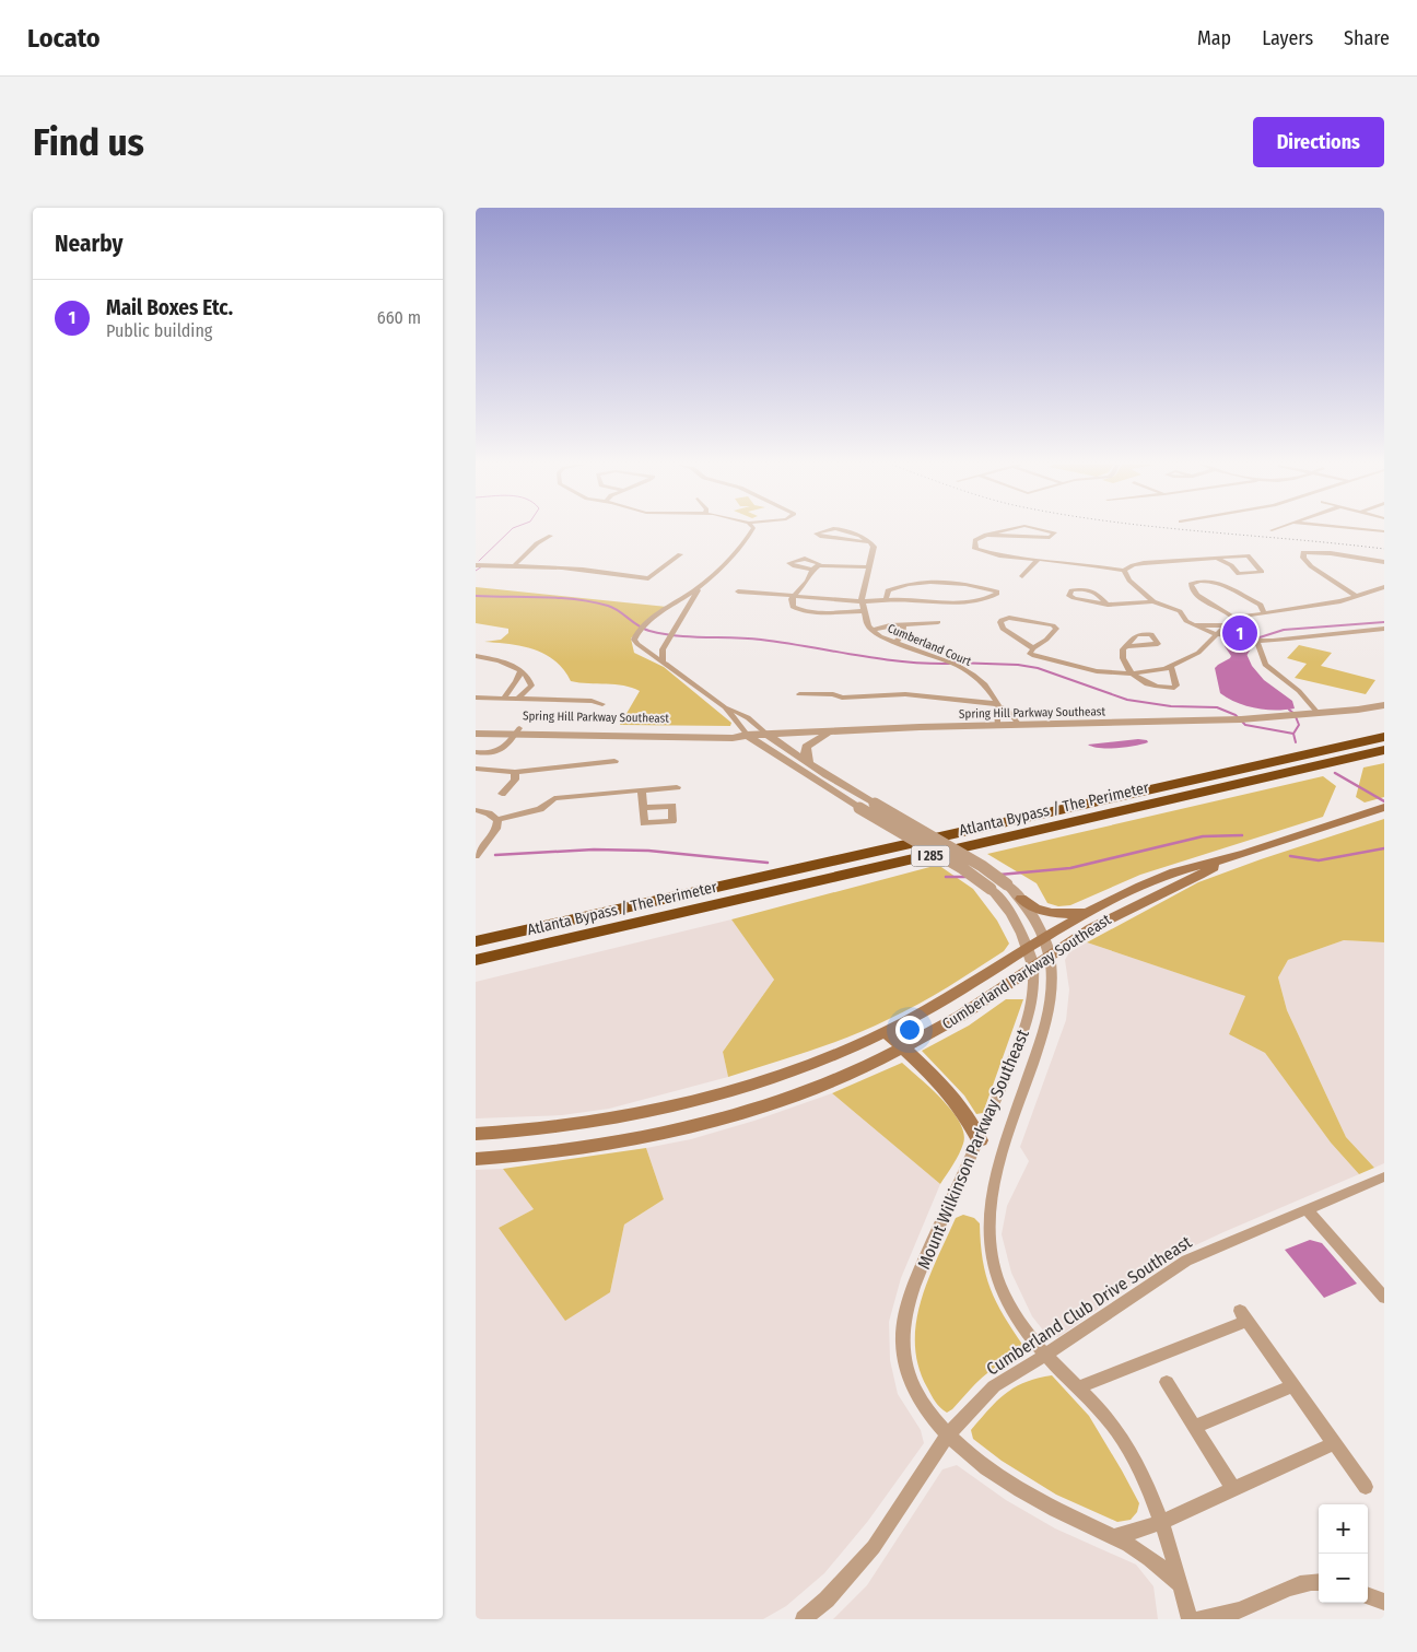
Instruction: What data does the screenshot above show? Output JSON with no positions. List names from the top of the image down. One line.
{"streets":{"highway":["Atlanta Bypass / The Perimeter","I 285"],"main road":["Cumberland Parkway Southeast"],"street":["Cumberland Court","Spring Hill Parkway Southeast","Mount Wilkinson Parkway Southeast","Cumberland Club Drive Southeast"]},"crossings":[["Cumberland Court","Spring Hill Parkway Southeast"],["Spring Hill Parkway Southeast","Mount Wilkinson Parkway Southeast"],["Cumberland Parkway Southeast","Mount Wilkinson Parkway Southeast"],["Mount Wilkinson Parkway Southeast","Cumberland Club Drive Southeast"]],"page":{"header":"Locato","nav":["Map","Layers","Share"],"buttons":"Directions","title":"Find us","heading":"Nearby","list":[{"mark":"1","name":"Mail Boxes Etc.","note":"Public building","value":"660 m"}],"pins":"1","map_buttons":["+","−"]}}
